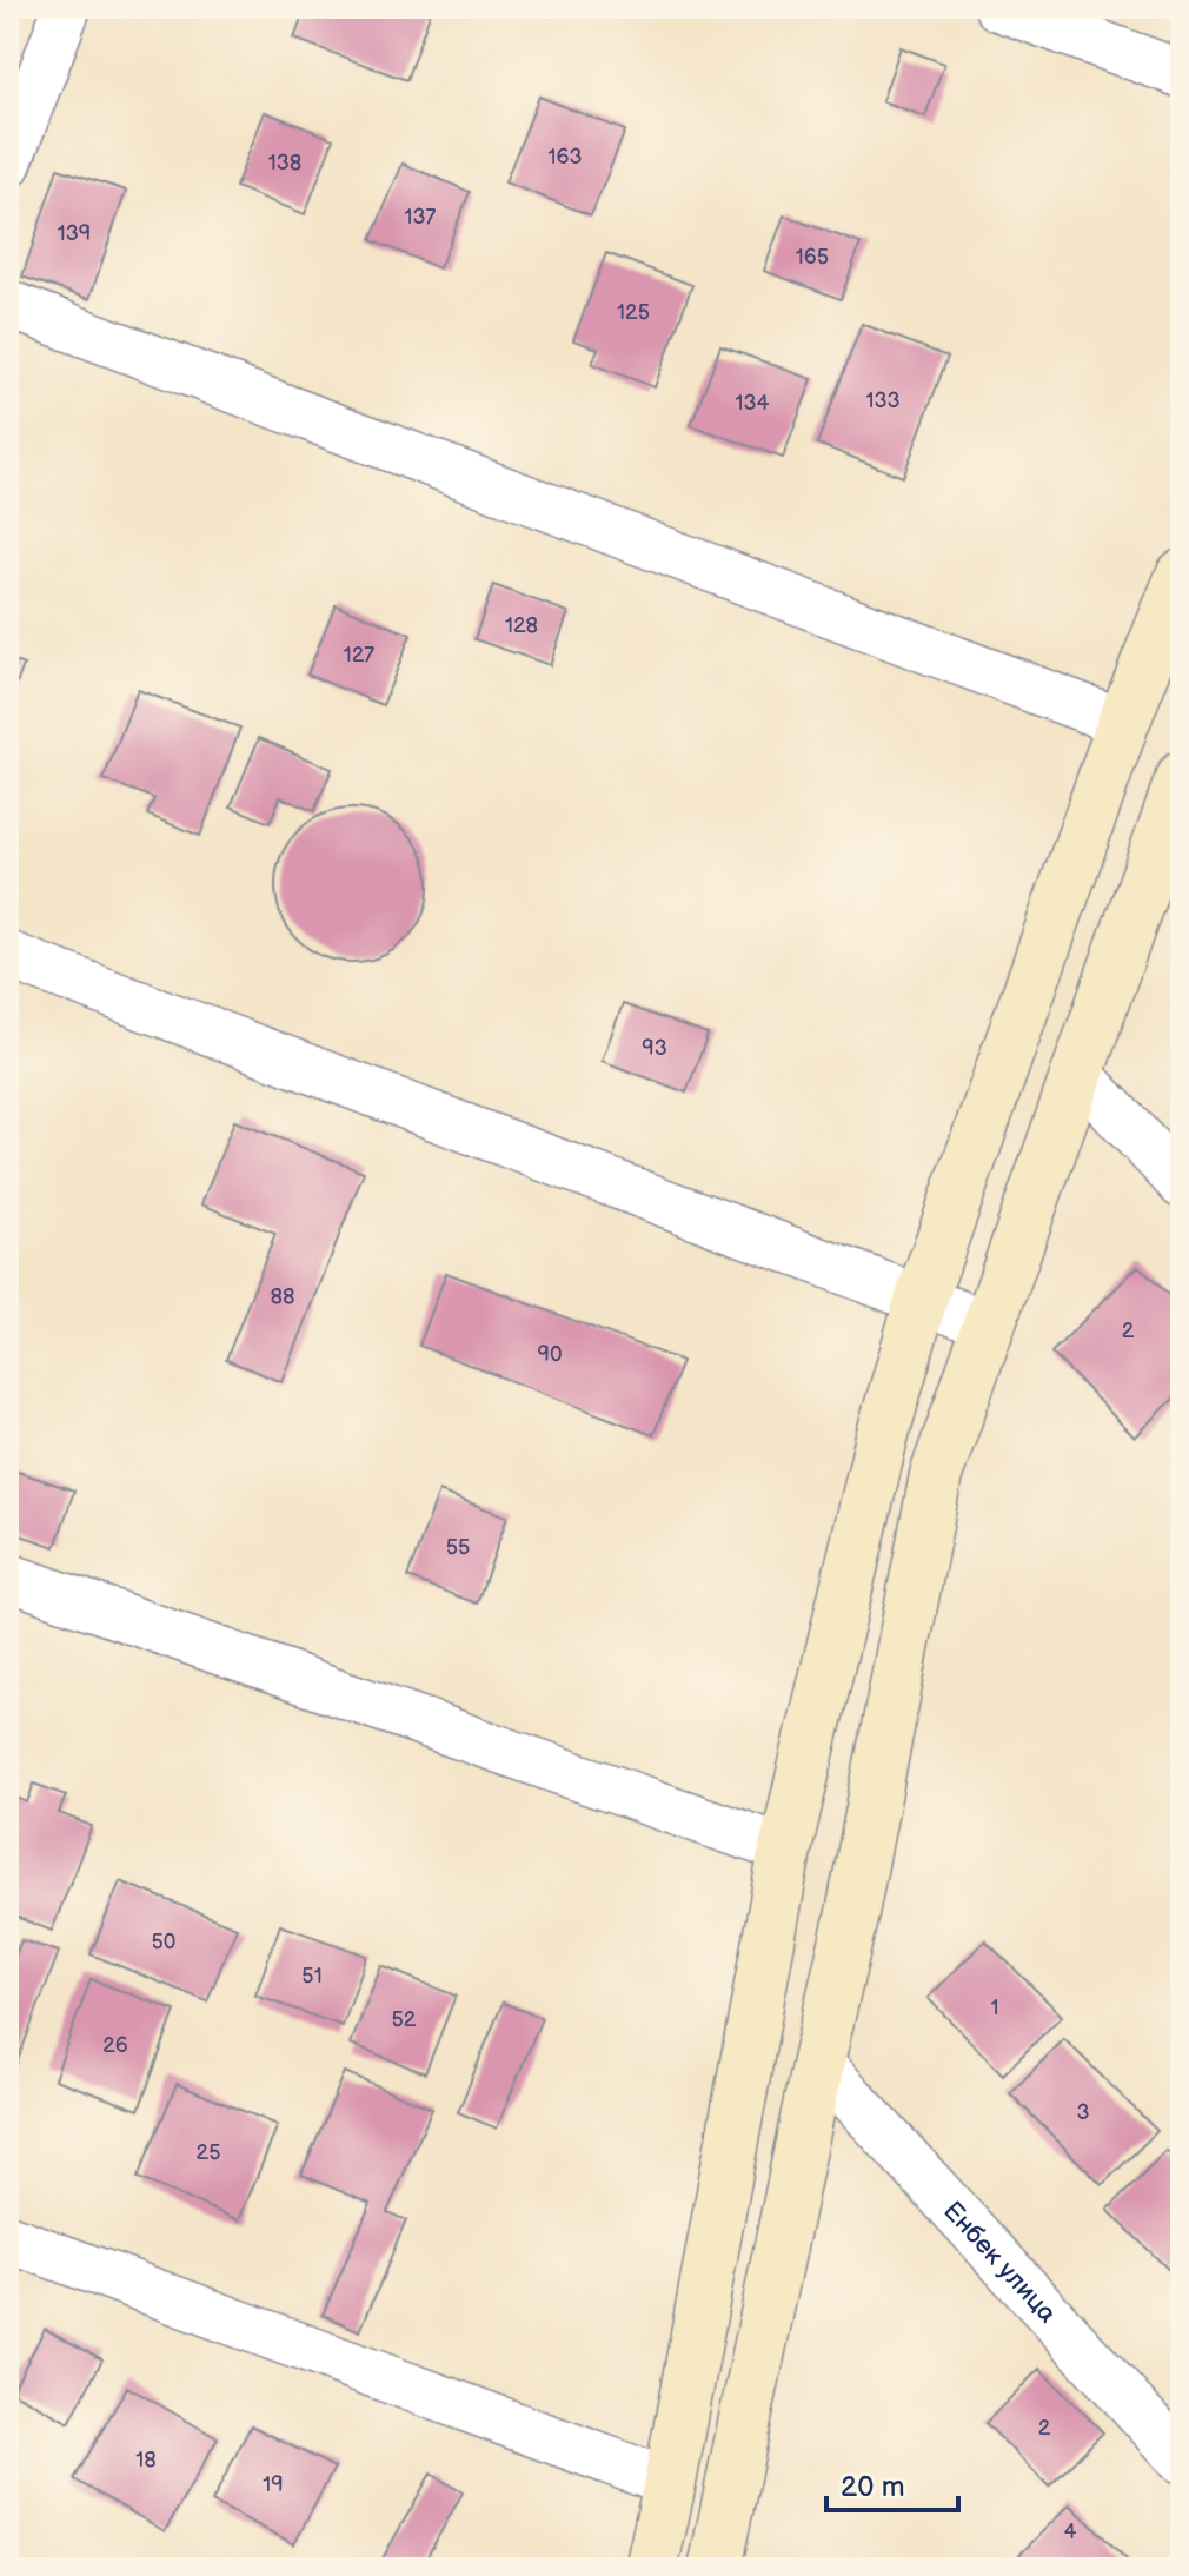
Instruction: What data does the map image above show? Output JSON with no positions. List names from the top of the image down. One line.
{"streets":{"street":["Енбек улица"]},"house_numbers":["163","138","137","139","165","125","133","134","128","127","93","88","2","90","55","50","51","1","52","26","3","25","2","18","19","4"],"scale_bar":"20 m"}
